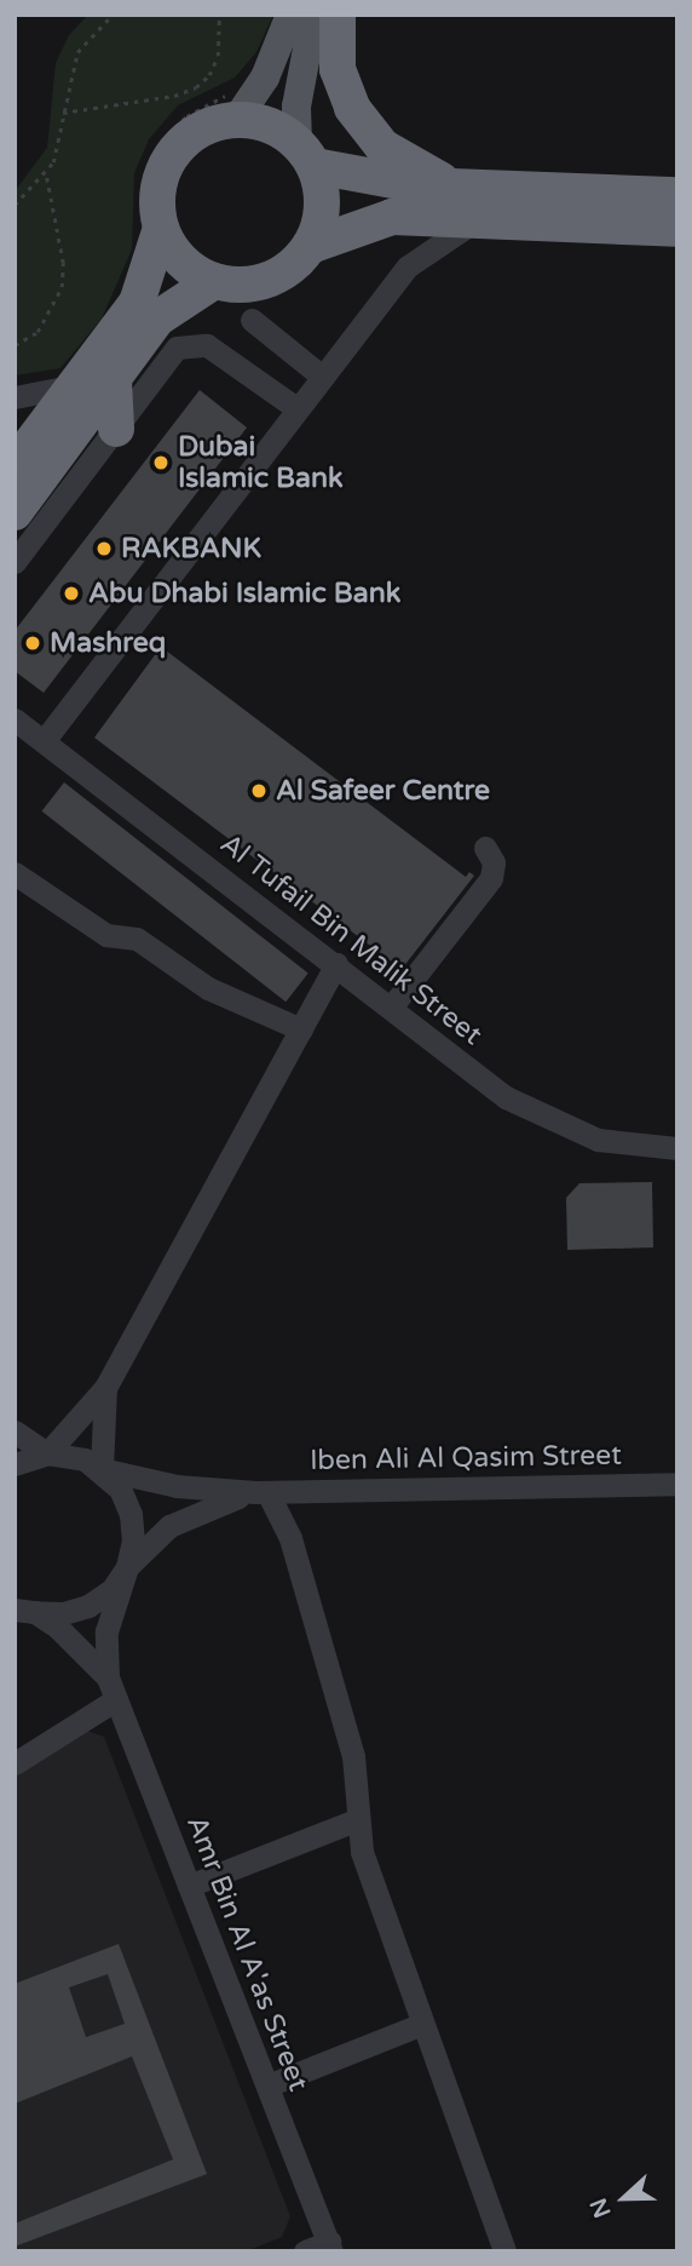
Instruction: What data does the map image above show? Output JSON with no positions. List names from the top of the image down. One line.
{"streets":{"street":["Al Tufail Bin Malik Street","Iben Ali Al Qasim Street","Amr Bin Al A'as Street"]},"crossings":[["Iben Ali Al Qasim Street","Amr Bin Al A'as Street"]],"places":["Dubai Islamic Bank","RAKBANK","Abu Dhabi Islamic Bank","Mashreq","Al Safeer Centre"],"north":"left"}
